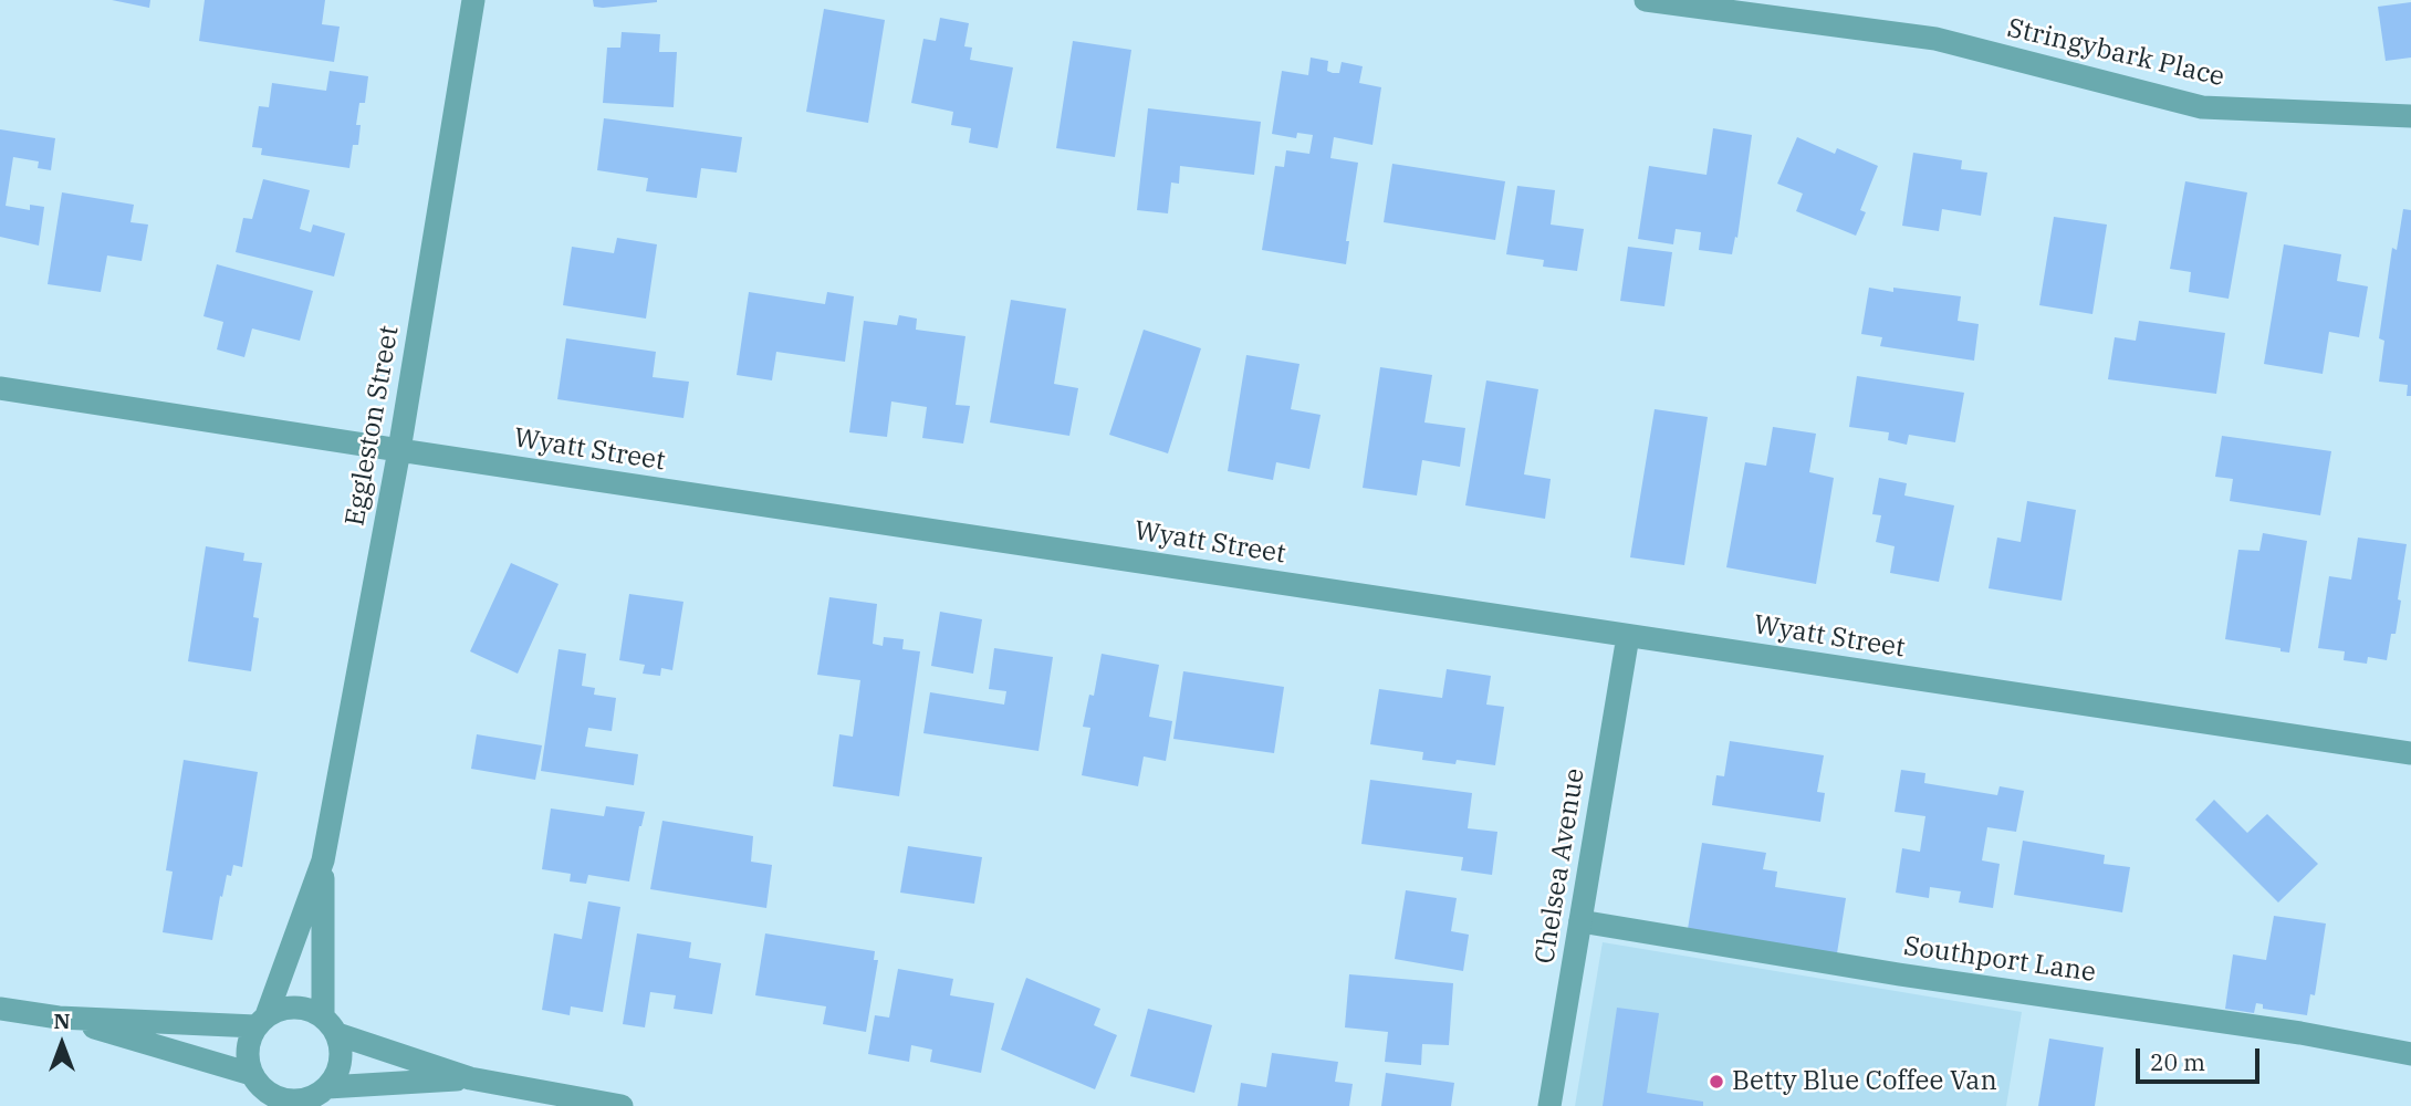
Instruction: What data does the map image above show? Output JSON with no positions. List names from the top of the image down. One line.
{"streets":{"street":["Stringybark Place","Eggleston Street","Wyatt Street","Chelsea Avenue","Southport Lane"]},"crossings":[["Eggleston Street","Wyatt Street"],["Wyatt Street","Chelsea Avenue"],["Chelsea Avenue","Southport Lane"]],"places":["Betty Blue Coffee Van"],"scale_bar":"20 m","north":"top"}
